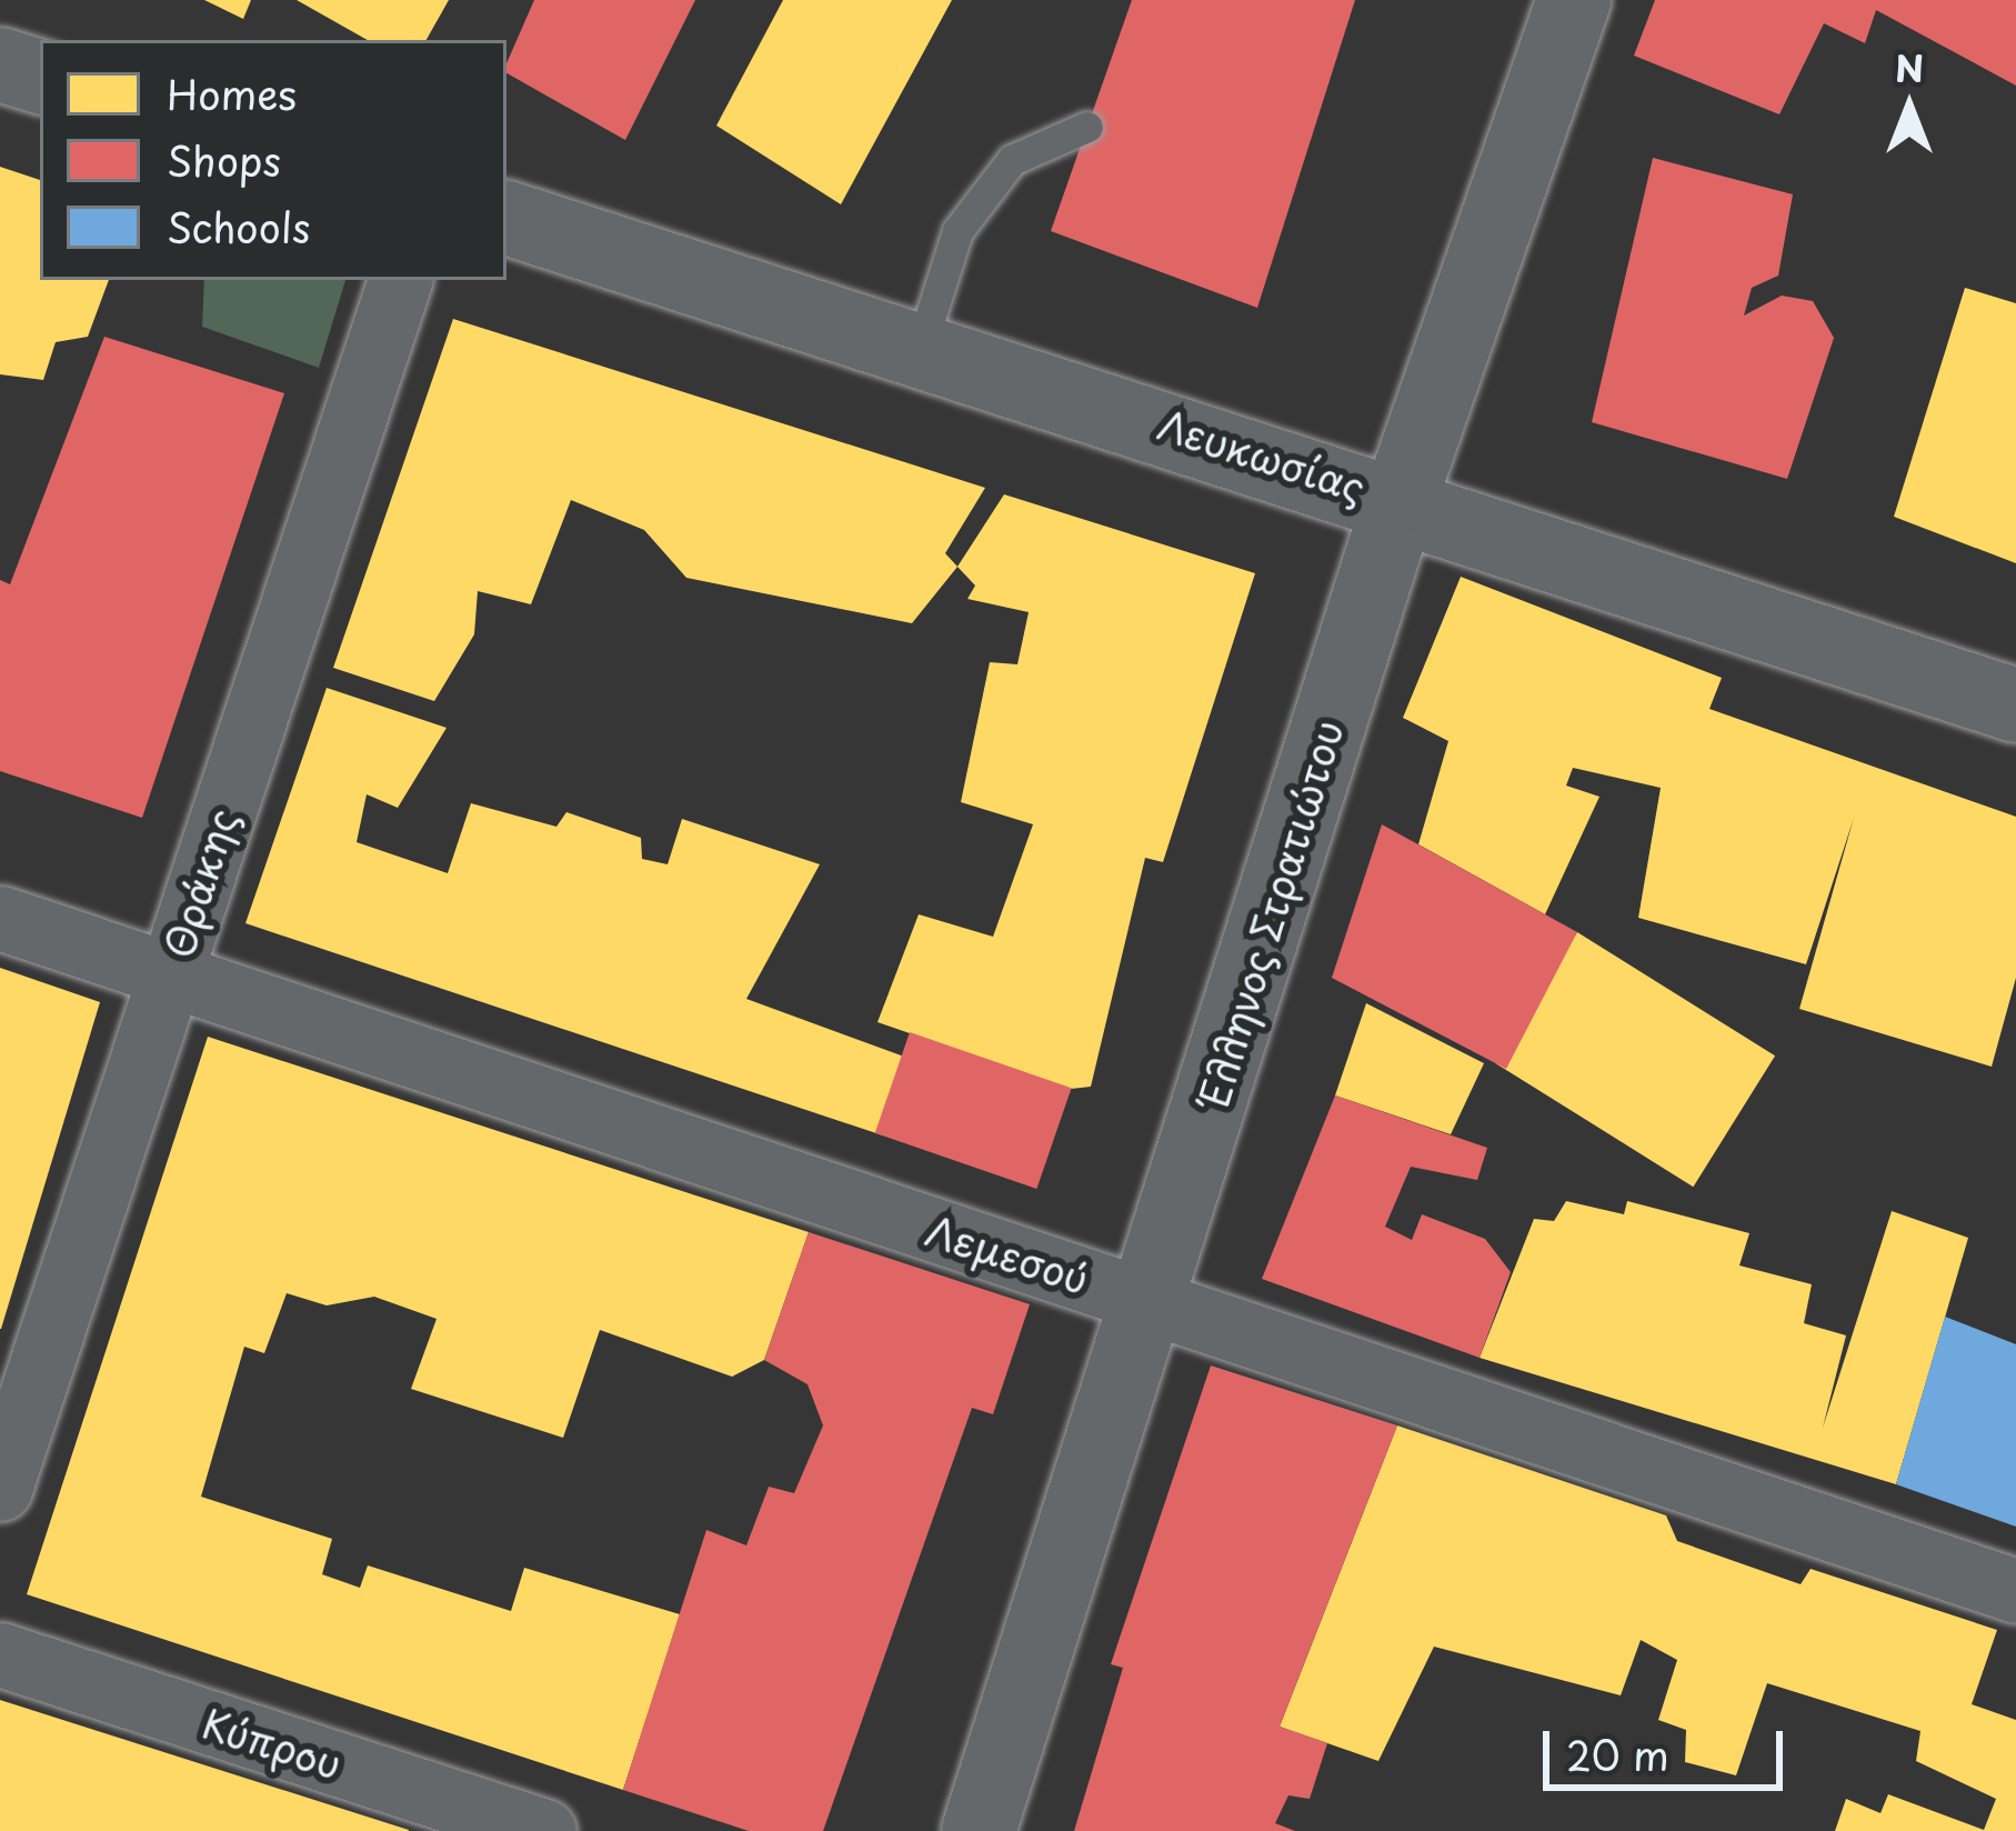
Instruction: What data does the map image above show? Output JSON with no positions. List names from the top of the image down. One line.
{"streets":{"main road":["Λευκωσίας","Έλληνος Στρατιώτου"],"street":["Θράκης","Λεμεσού","Κύπρου"]},"crossings":[["Λευκωσίας","Έλληνος Στρατιώτου"],["Θράκης","Λεμεσού"],["Έλληνος Στρατιώτου","Λεμεσού"]],"legend":["Homes","Shops","Schools"],"scale_bar":"20 m","north":"top"}
